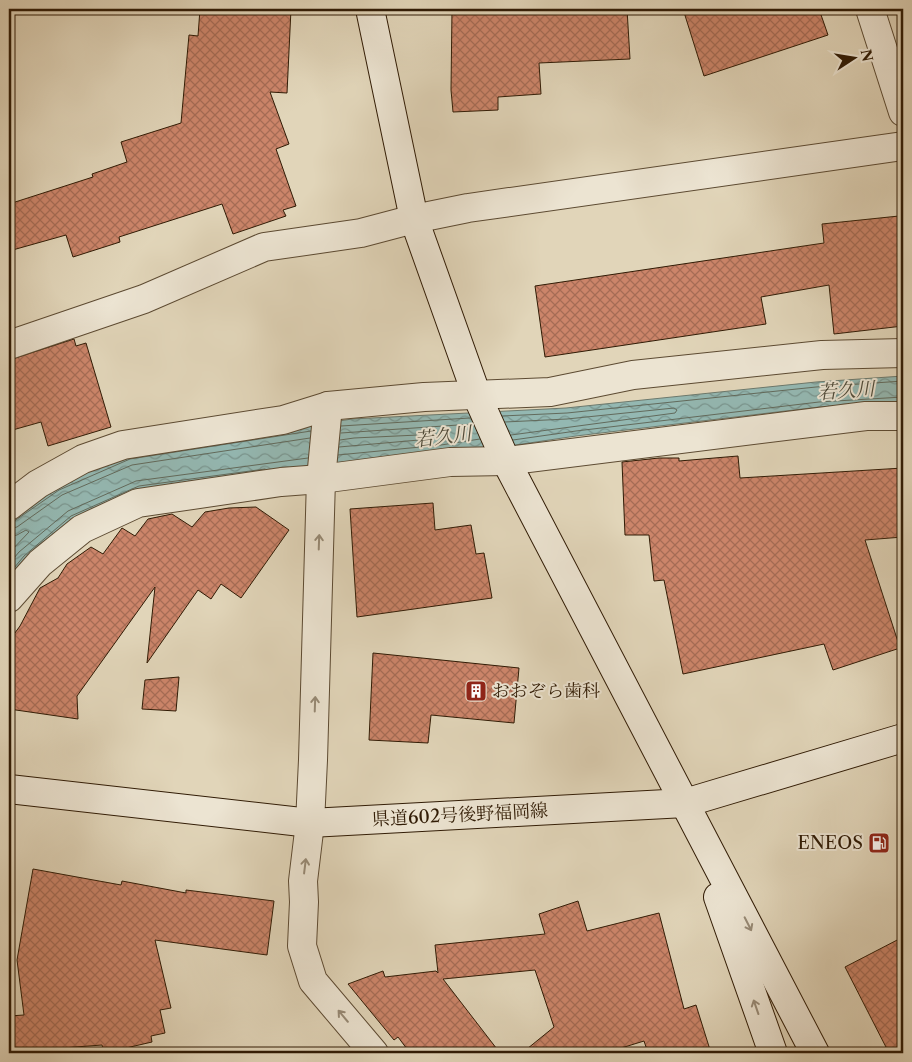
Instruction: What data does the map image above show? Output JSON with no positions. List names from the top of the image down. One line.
{"streets":{"street":["県道602号後野福岡線"]},"water":["若久川"],"places":{"building":["おおぞら歯科"],"fuel station":["ENEOS"]},"north":"right"}
